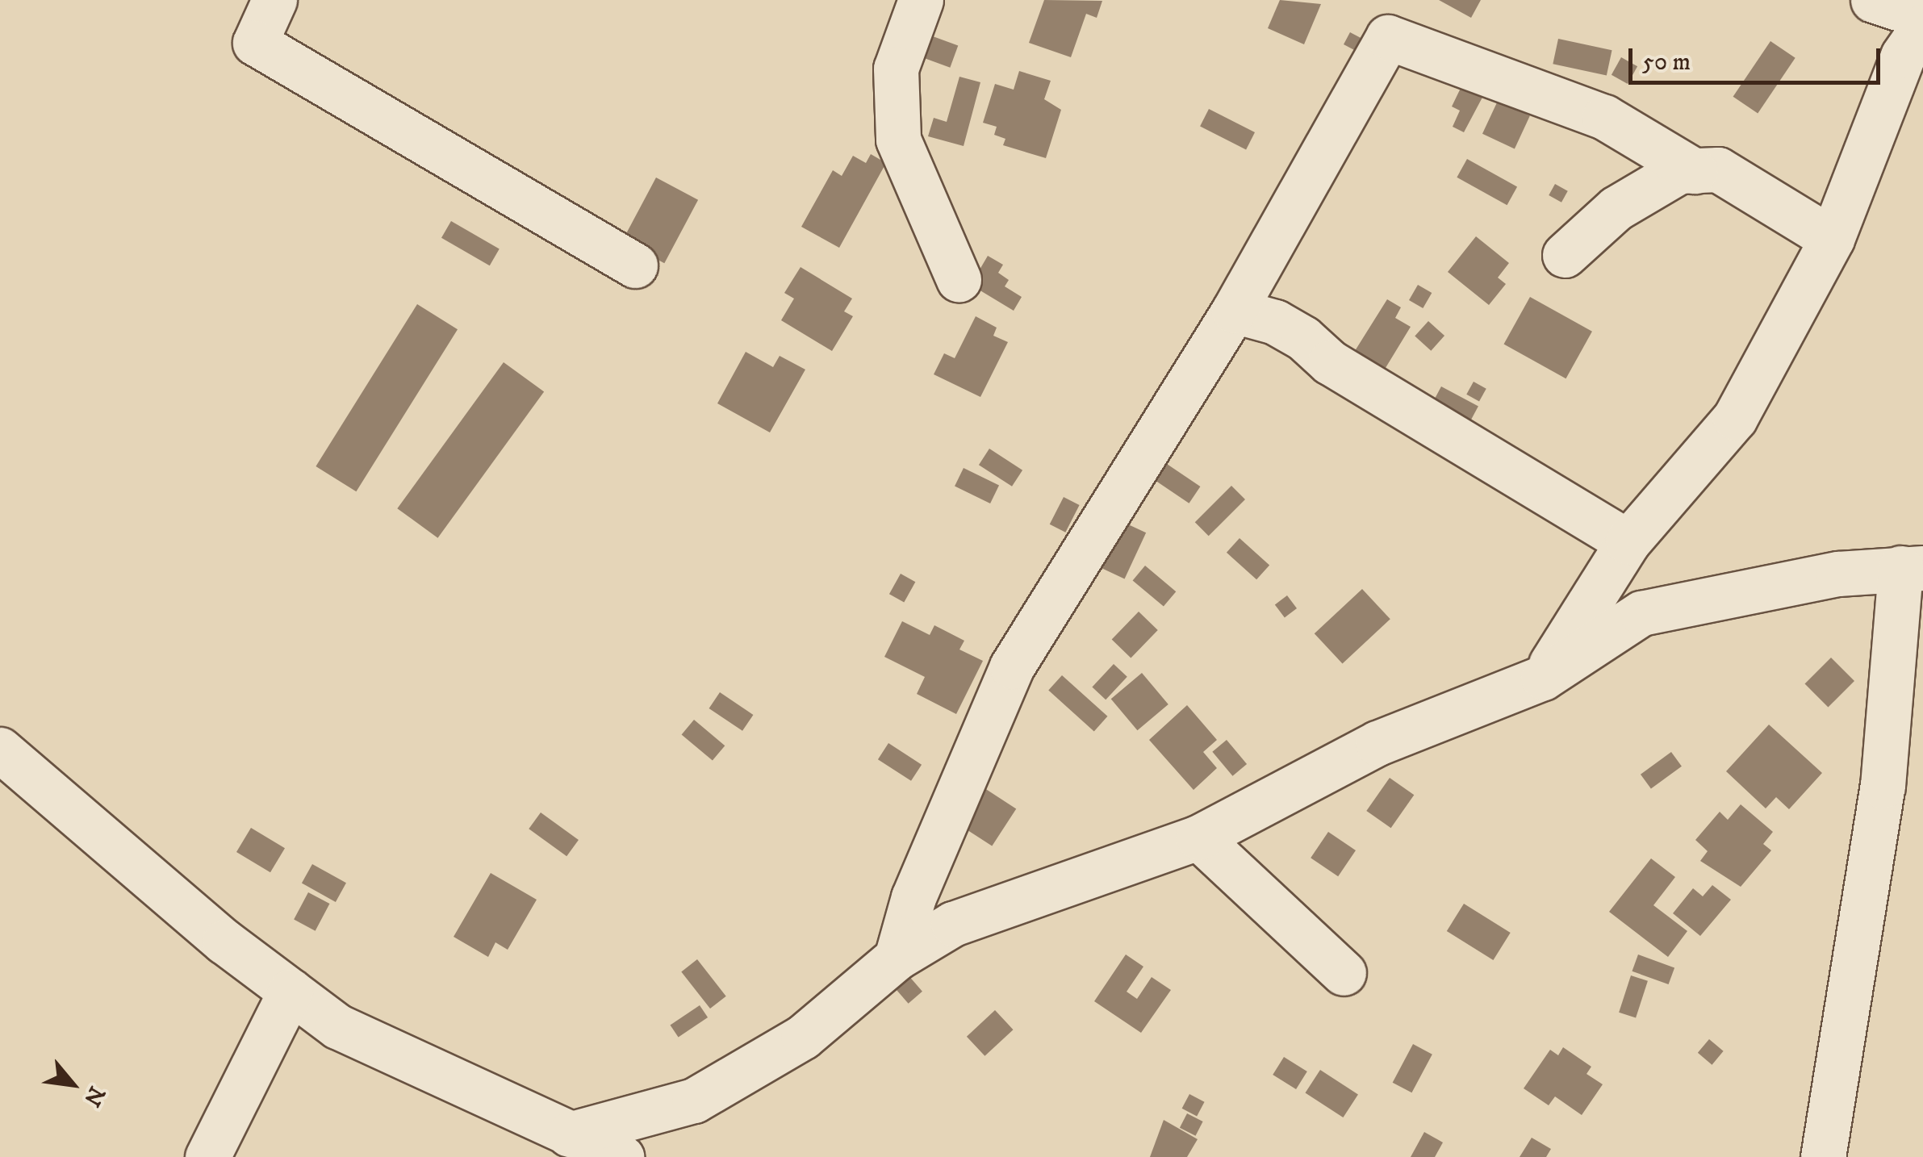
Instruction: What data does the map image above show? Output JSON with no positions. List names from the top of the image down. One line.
{"scale_bar":"50 m","north":"bottom right"}
